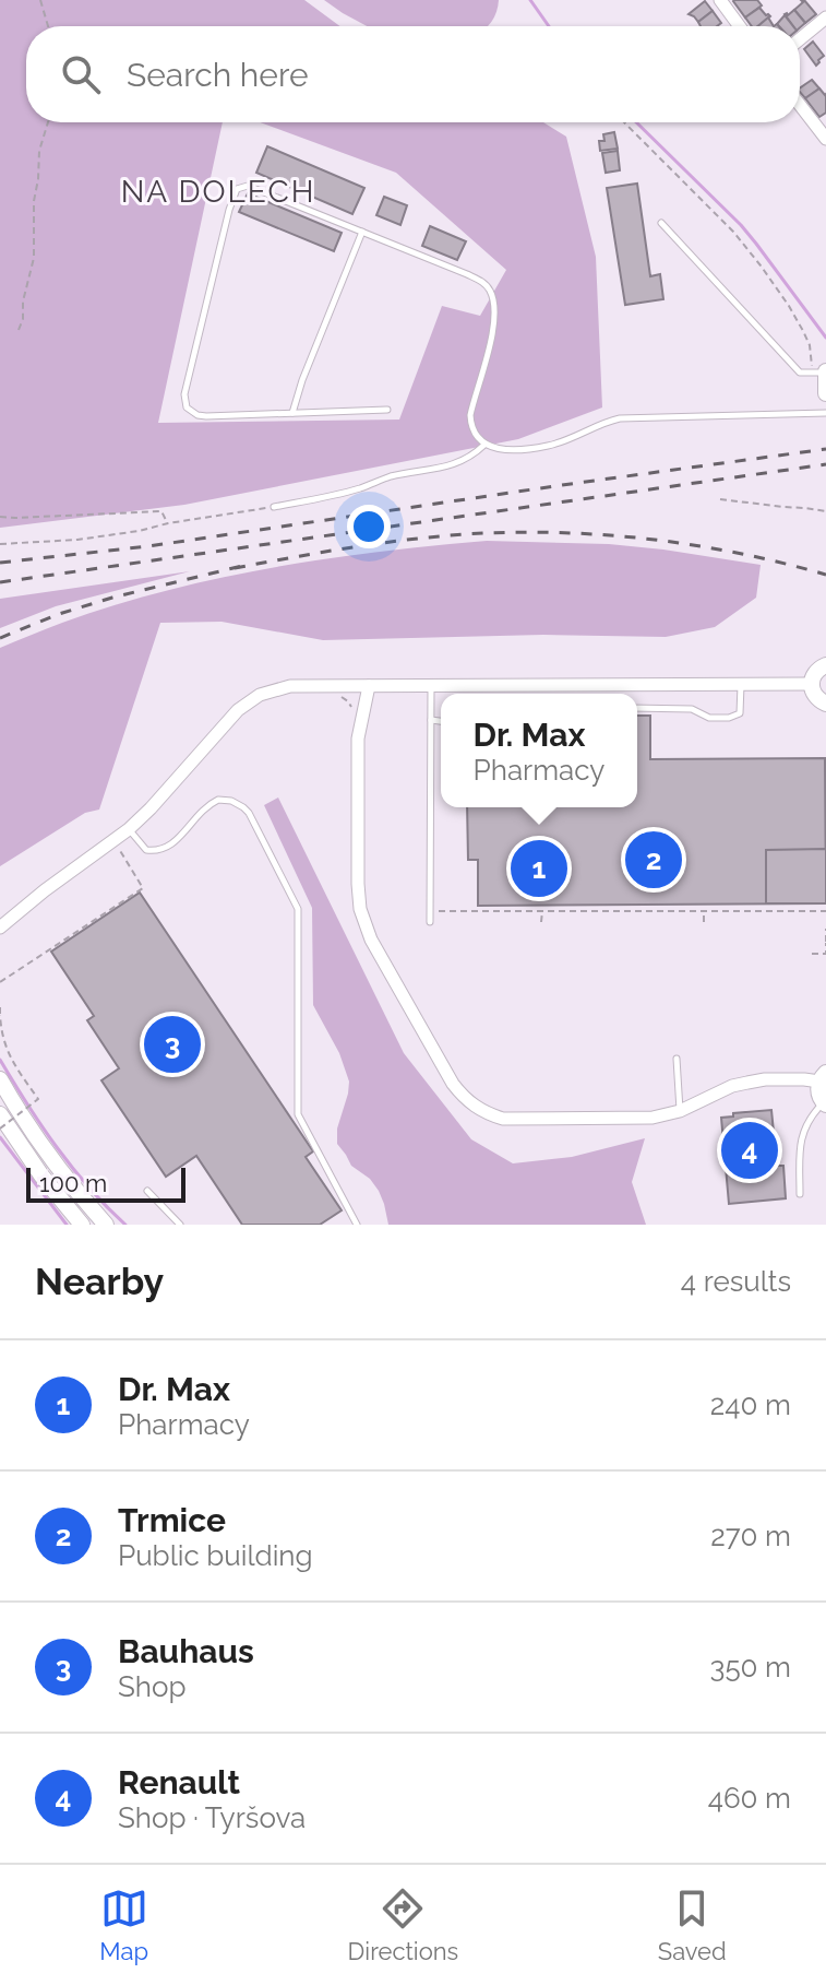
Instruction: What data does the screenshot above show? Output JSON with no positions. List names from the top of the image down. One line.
{"districts":["NA DOLECH"],"scale_bar":"100 m","page":{"search":"Search here","popup":["Dr. Max","Pharmacy"],"pins":["2","1","3","4"],"scale":"100 m","heading":["Nearby","4 results"],"list":[{"mark":"1","name":"Dr. Max","note":"Pharmacy","value":"240 m"},{"mark":"2","name":"Trmice","note":"Public building","value":"270 m"},{"mark":"3","name":"Bauhaus","note":"Shop","value":"350 m"},{"mark":"4","name":"Renault","note":"Shop · Tyršova","value":"460 m"}],"nav":["Map","Directions","Saved"]}}
